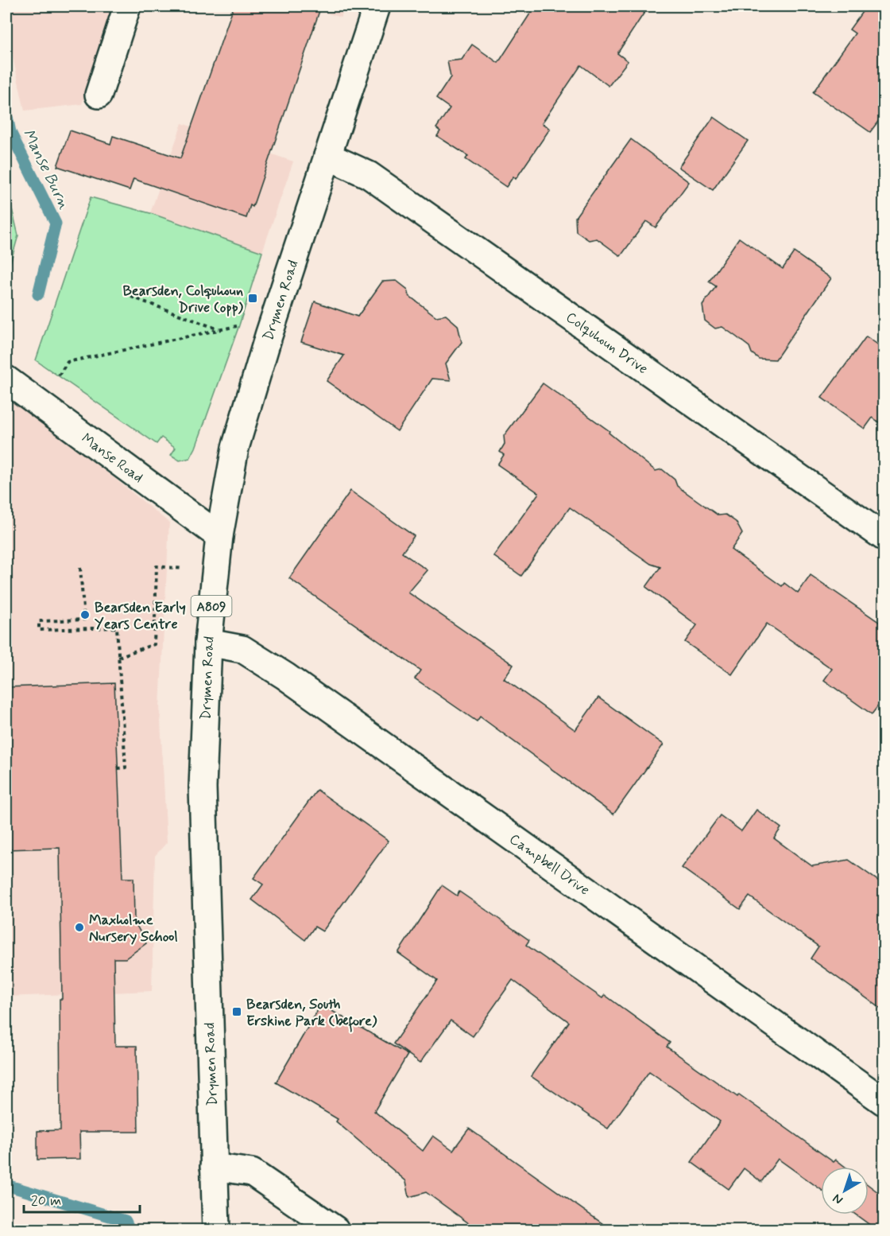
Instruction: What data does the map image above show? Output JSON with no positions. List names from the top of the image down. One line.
{"streets":{"street":["Drymen Road","Colquhoun Drive","Manse Road","A809","Campbell Drive"]},"crossings":[["Drymen Road","Colquhoun Drive"],["Drymen Road","Manse Road"],["Drymen Road","Campbell Drive"]],"water":["Manse Burn"],"places":{"transit":["Bearsden, Colquhoun Drive (opp)","Bearsden, South Erskine Park (before)"],"other":["Bearsden Early Years Centre","Maxholme Nursery School"]},"scale_bar":"20 m","north":"bottom left"}
